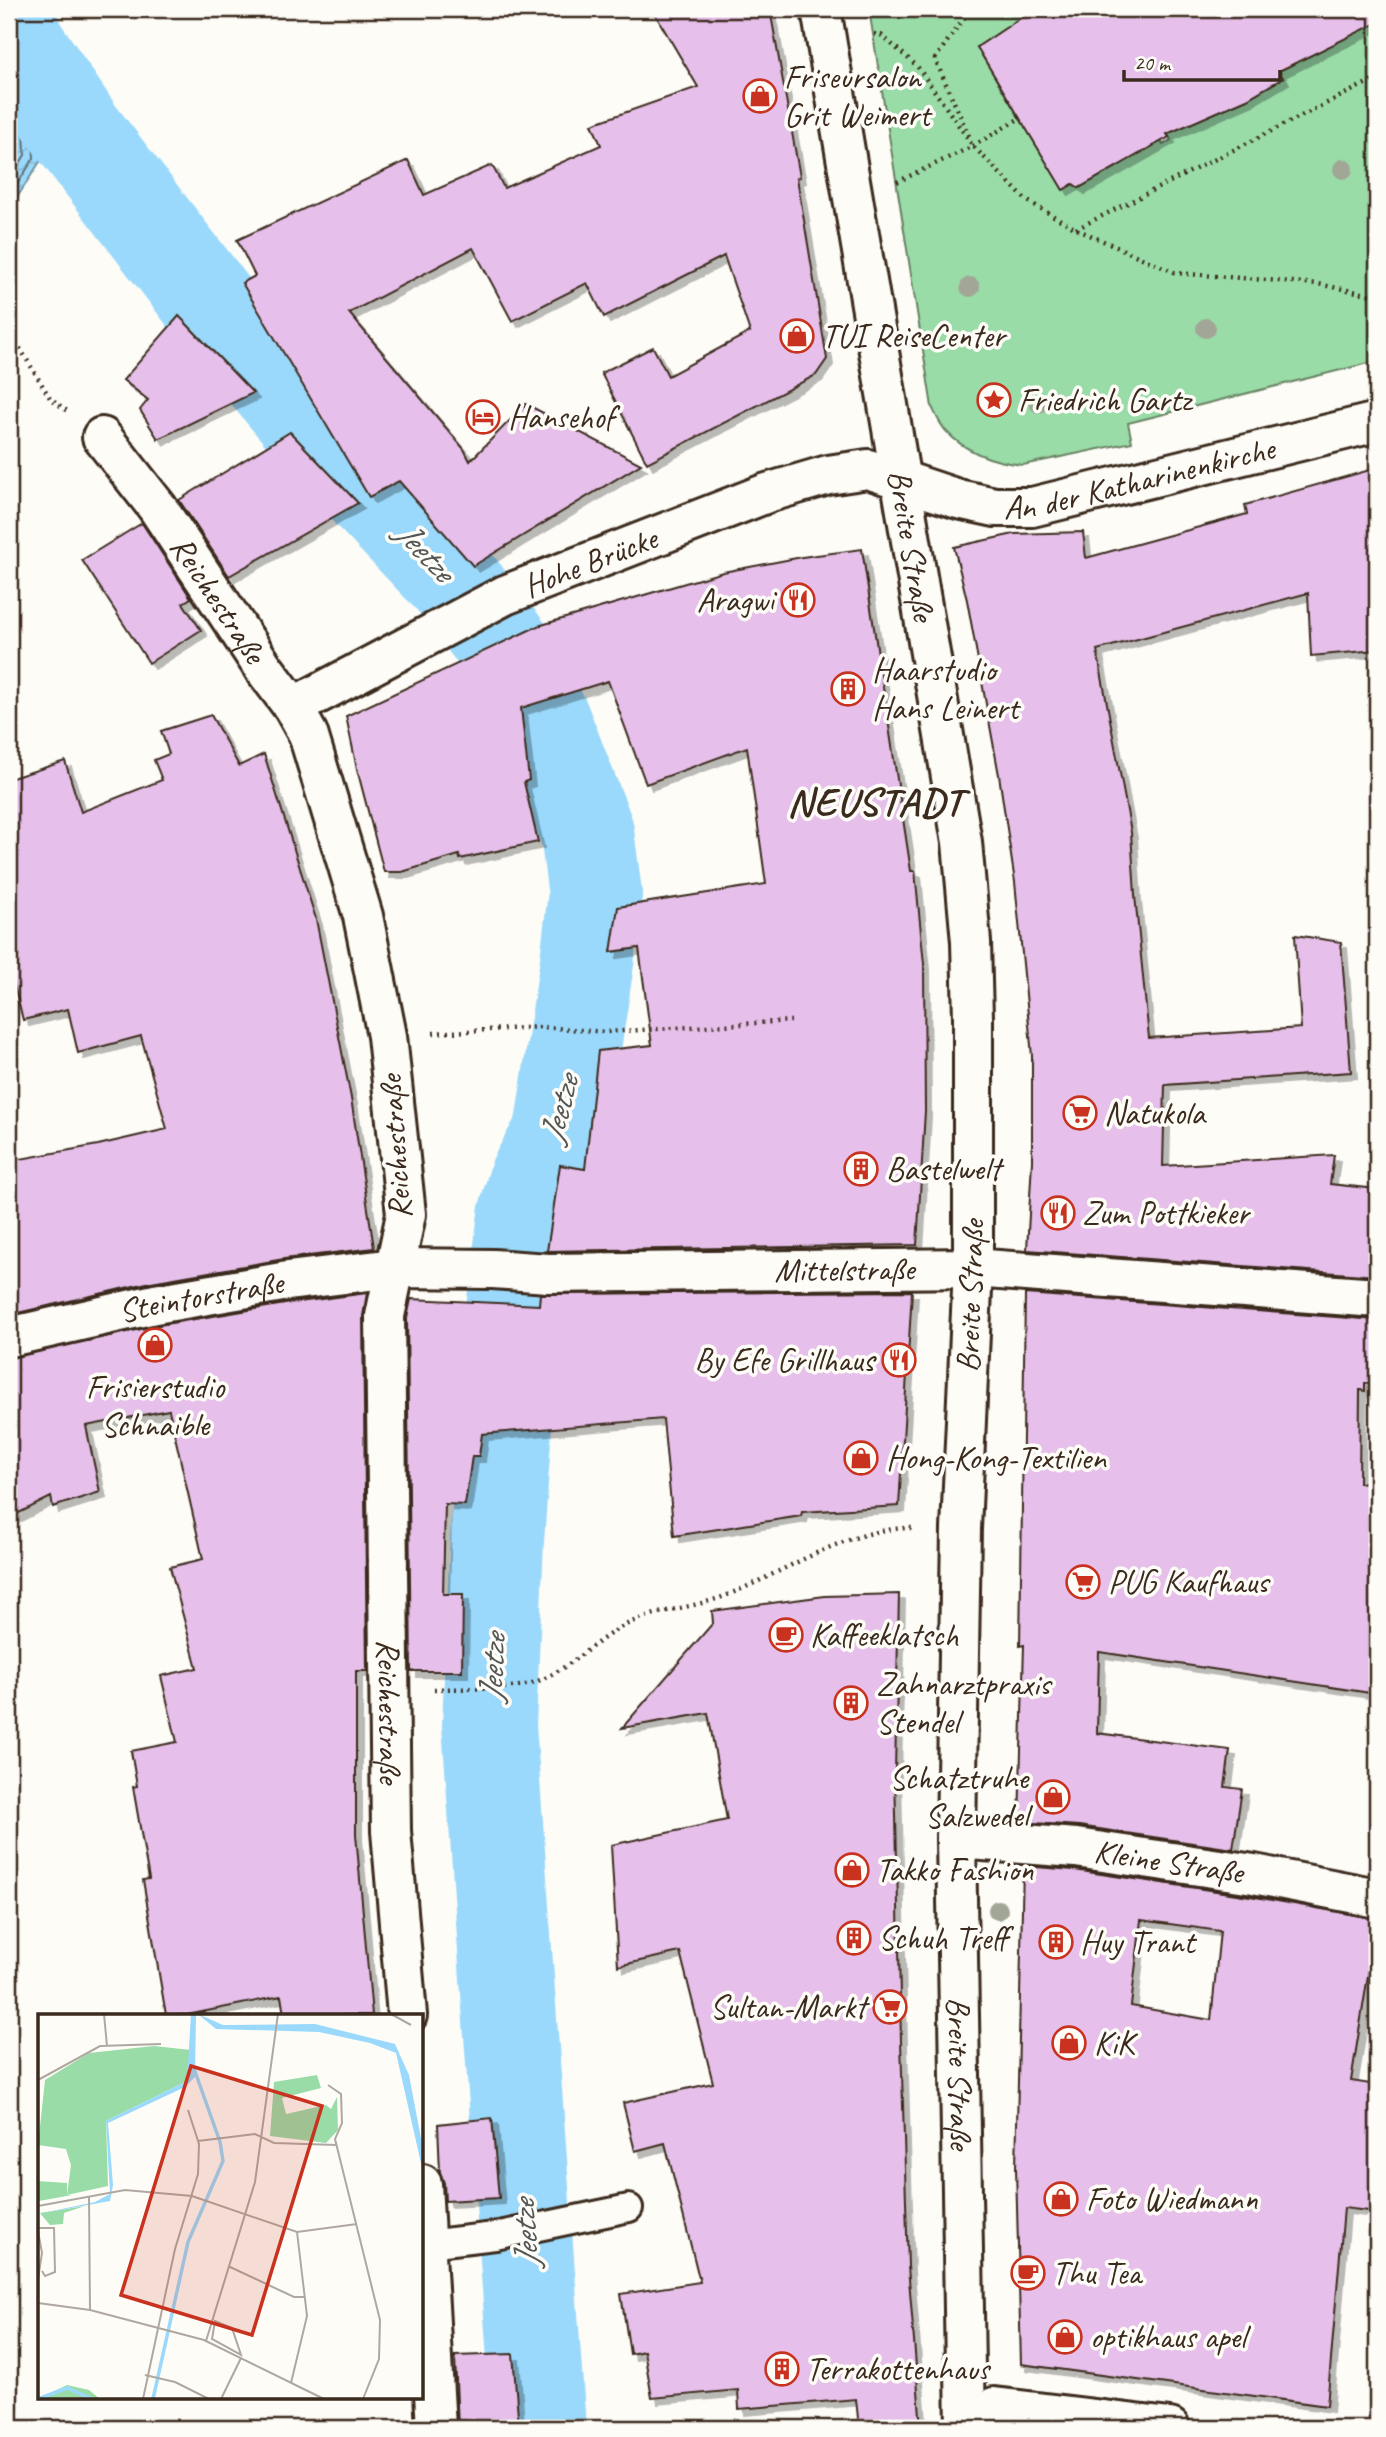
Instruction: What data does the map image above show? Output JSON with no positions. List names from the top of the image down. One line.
{"streets":{"street":["An der Katharinenkirche","Breite Straße","Hohe Brücke","Reichestraße","Mittelstraße","Steintorstraße","Kleine Straße"]},"crossings":[["An der Katharinenkirche","Breite Straße"],["An der Katharinenkirche","Hohe Brücke"],["Breite Straße","Hohe Brücke"],["Breite Straße","Mittelstraße"],["Breite Straße","Kleine Straße"],["Hohe Brücke","Reichestraße"],["Reichestraße","Mittelstraße"],["Reichestraße","Steintorstraße"],["Mittelstraße","Steintorstraße"]],"districts":["NEUSTADT"],"water":["Jeetze"],"places":{"shop":["Friseursalon Grit Weimert","TUI ReiseCenter","Frisierstudio Schnaible","Hong-Kong-Textilien","Schatztruhe Salzwedel","Takko Fashion","KiK","Foto Wiedmann","optikhaus apel"],"place":["Friedrich Gartz"],"hotel":["Hansehof"],"restaurant":["Aragwi","Zum Pottkieker","By Efe Grillhaus"],"building":["Haarstudio Hans Leinert","Bastelwelt","Zahnarztpraxis Stendel","Schuh Treff","Huy Trant","Terrakottenhaus"],"supermarket":["Natukola","PUG Kaufhaus","Sultan-Markt"],"cafe":["Kaffeeklatsch","Thu Tea"]},"scale_bar":"20 m"}
